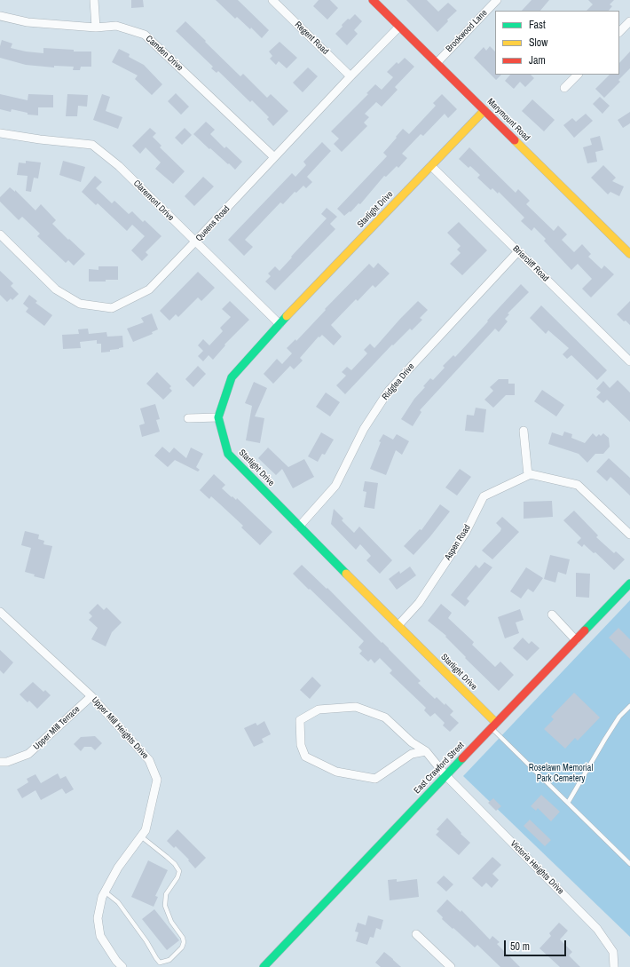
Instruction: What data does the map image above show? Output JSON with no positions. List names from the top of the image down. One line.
{"streets":{"street":["Brookwood Lane","Regent Road","Camden Drive","Marymount Road","Claremont Drive","Starlight Drive","Queens Road","Briarcliff Road","Ridglea Drive","Aspen Road","Upper Mill Terrace","Upper Mill Heights Drive","East Crawford Street","Victoria Heights Drive"]},"crossings":[["Brookwood Lane","Marymount Road"],["Regent Road","Queens Road"],["Camden Drive","Queens Road"],["Marymount Road","Starlight Drive"],["Marymount Road","Queens Road"],["Claremont Drive","Starlight Drive"],["Claremont Drive","Queens Road"],["Starlight Drive","Briarcliff Road"],["Starlight Drive","Ridglea Drive"],["Starlight Drive","Aspen Road"],["Starlight Drive","East Crawford Street"],["Briarcliff Road","Ridglea Drive"],["Upper Mill Terrace","Upper Mill Heights Drive"],["East Crawford Street","Victoria Heights Drive"]],"parks":["Roselawn Memorial Park Cemetery"],"legend":["Fast","Slow","Jam"],"scale_bar":"50 m"}
